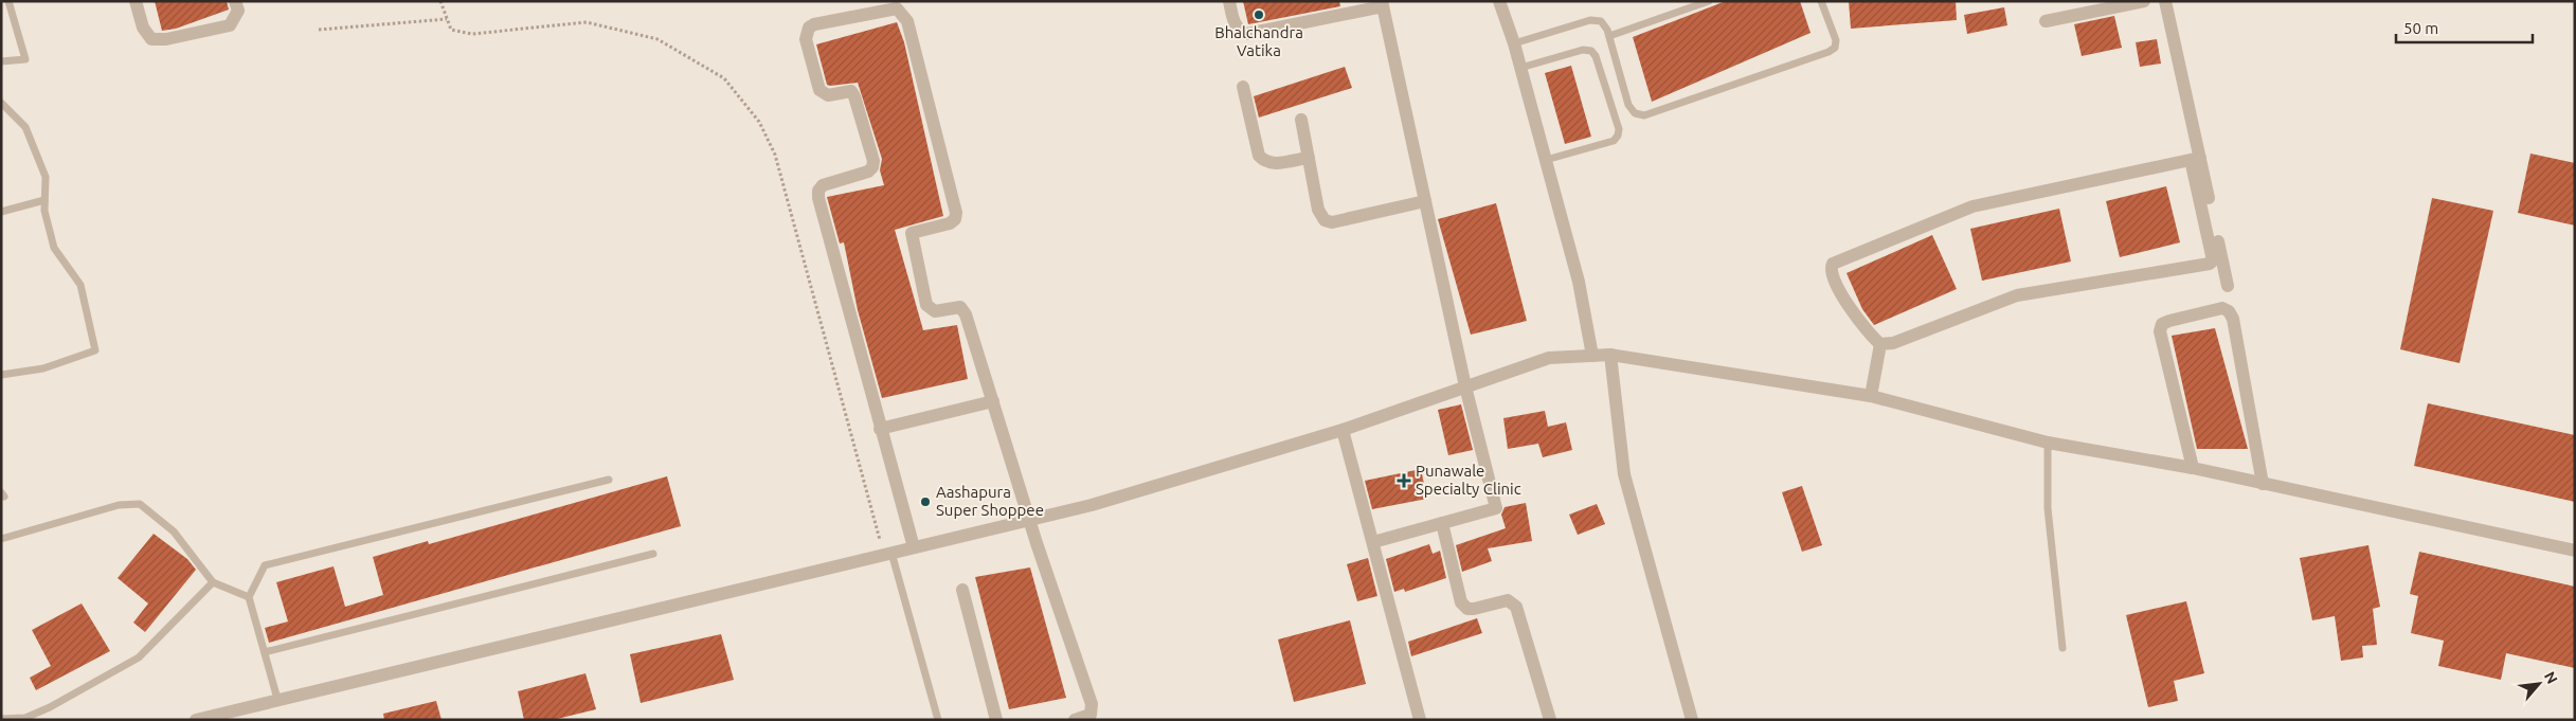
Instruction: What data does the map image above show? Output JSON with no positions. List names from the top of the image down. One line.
{"places":{"other":["Bhalchandra Vatika","Aashapura Super Shoppee"],"health":["Punawale Specialty Clinic"]},"scale_bar":"50 m","north":"top right"}
